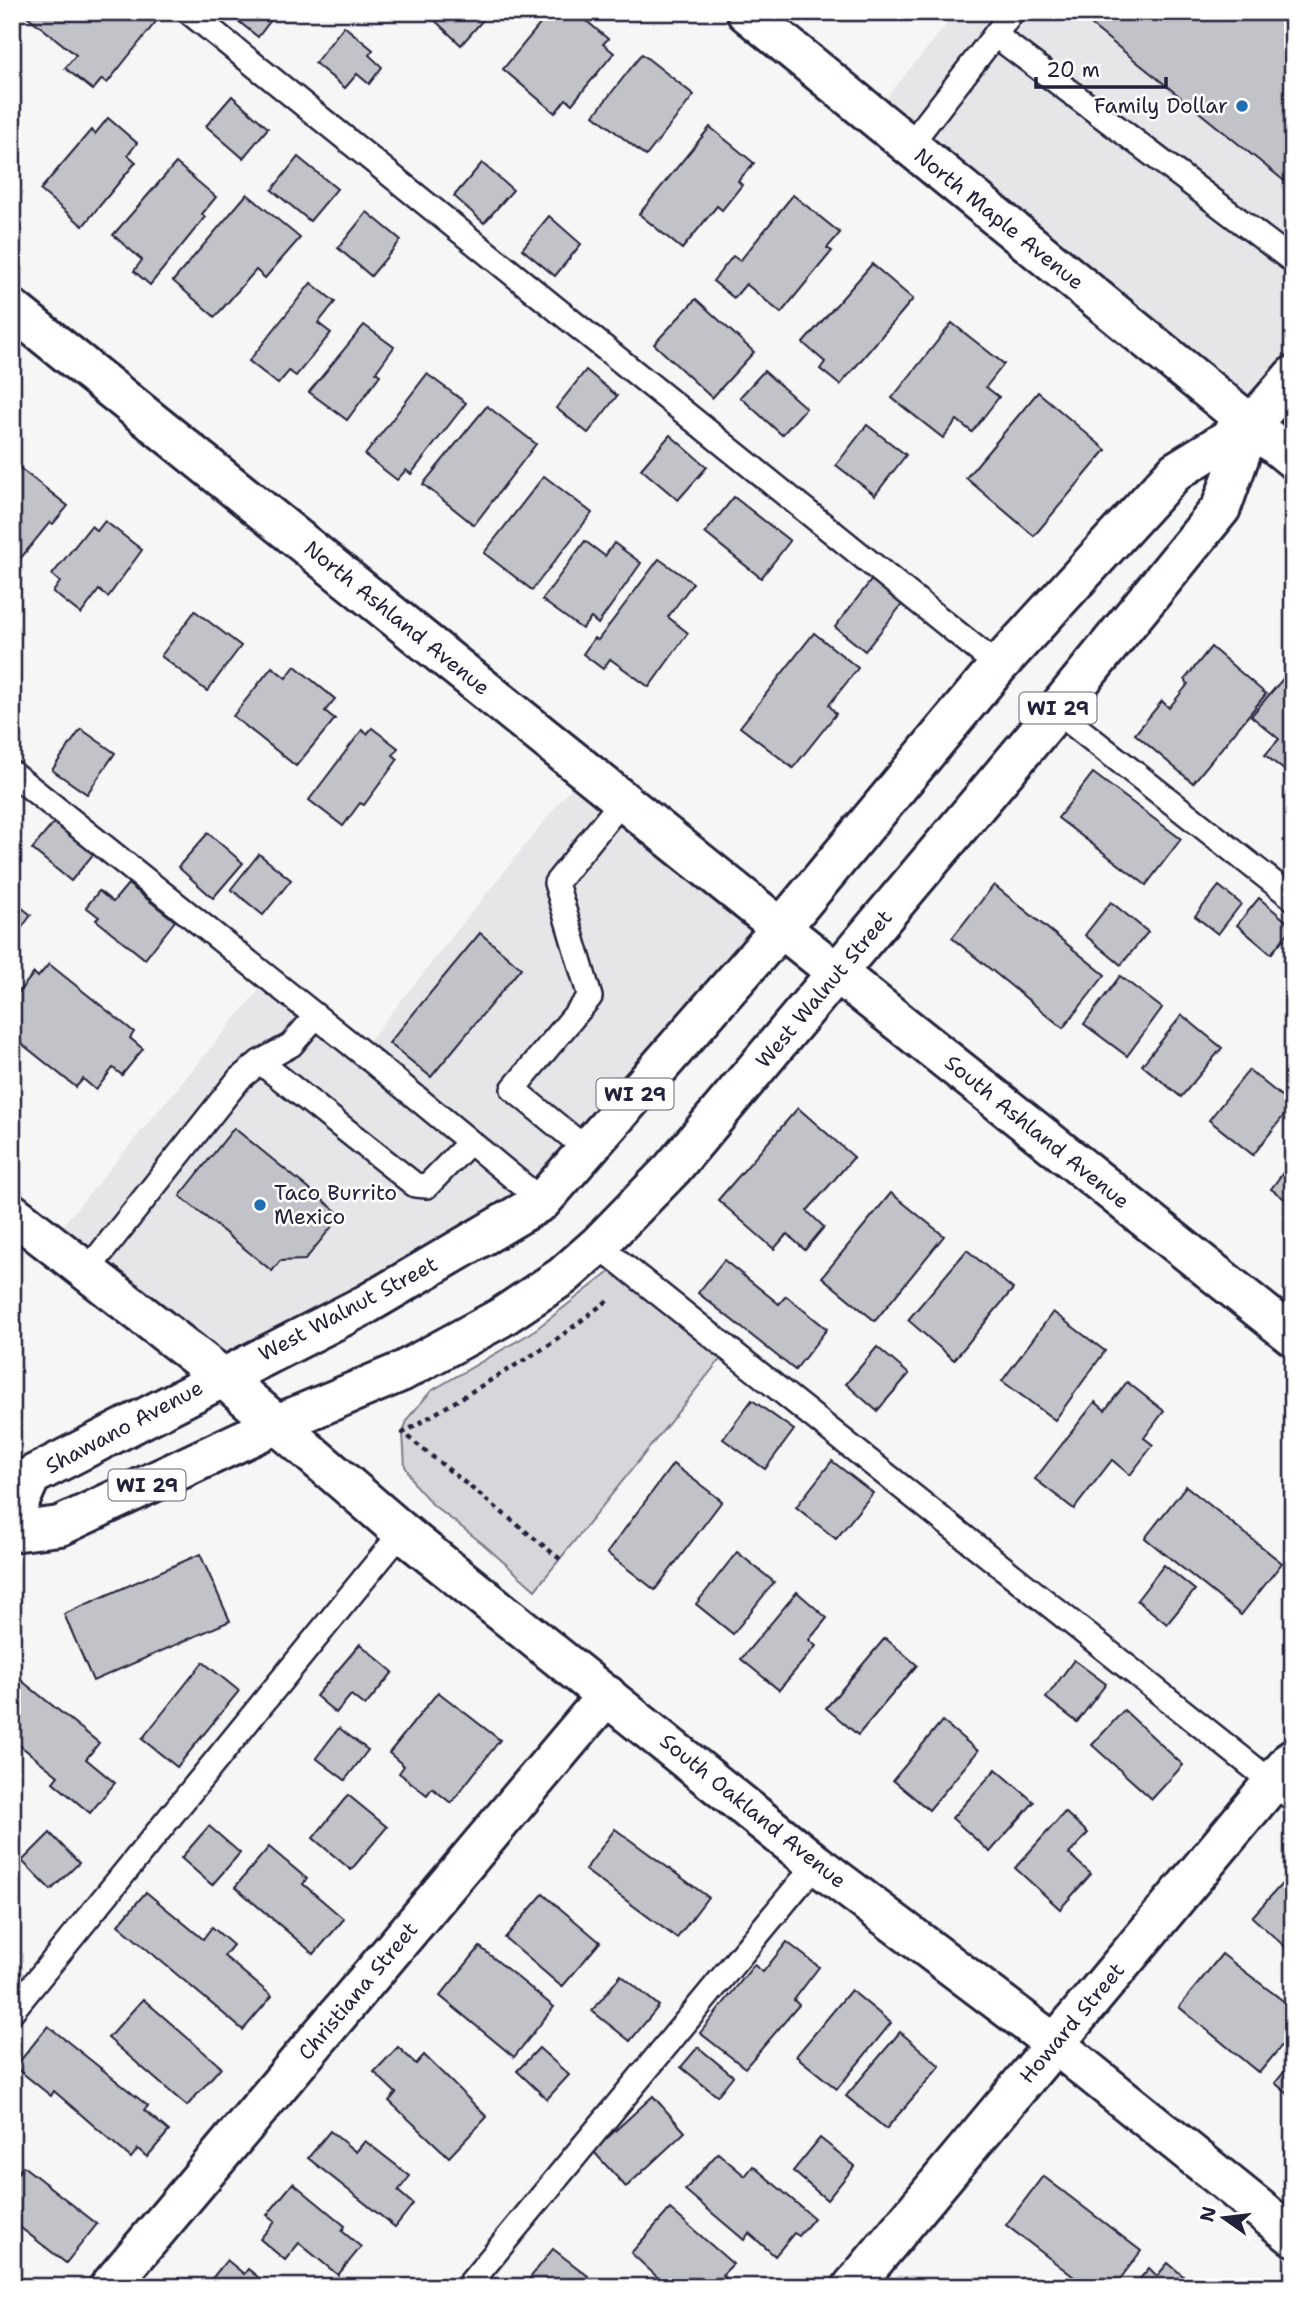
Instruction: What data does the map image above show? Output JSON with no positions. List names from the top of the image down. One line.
{"streets":{"street":["North Maple Avenue","North Ashland Avenue","WI 29","West Walnut Street","South Ashland Avenue","Shawano Avenue","South Oakland Avenue","Christiana Street","Howard Street"]},"crossings":[["North Maple Avenue","West Walnut Street"],["North Ashland Avenue","West Walnut Street"],["North Ashland Avenue","South Ashland Avenue"],["WI 29","West Walnut Street"],["WI 29","South Oakland Avenue"],["West Walnut Street","South Ashland Avenue"],["West Walnut Street","Shawano Avenue"],["West Walnut Street","South Oakland Avenue"],["Shawano Avenue","South Oakland Avenue"],["South Oakland Avenue","Christiana Street"],["South Oakland Avenue","Howard Street"]],"places":["Family Dollar","Taco Burrito Mexico"],"scale_bar":"20 m","north":"left"}
